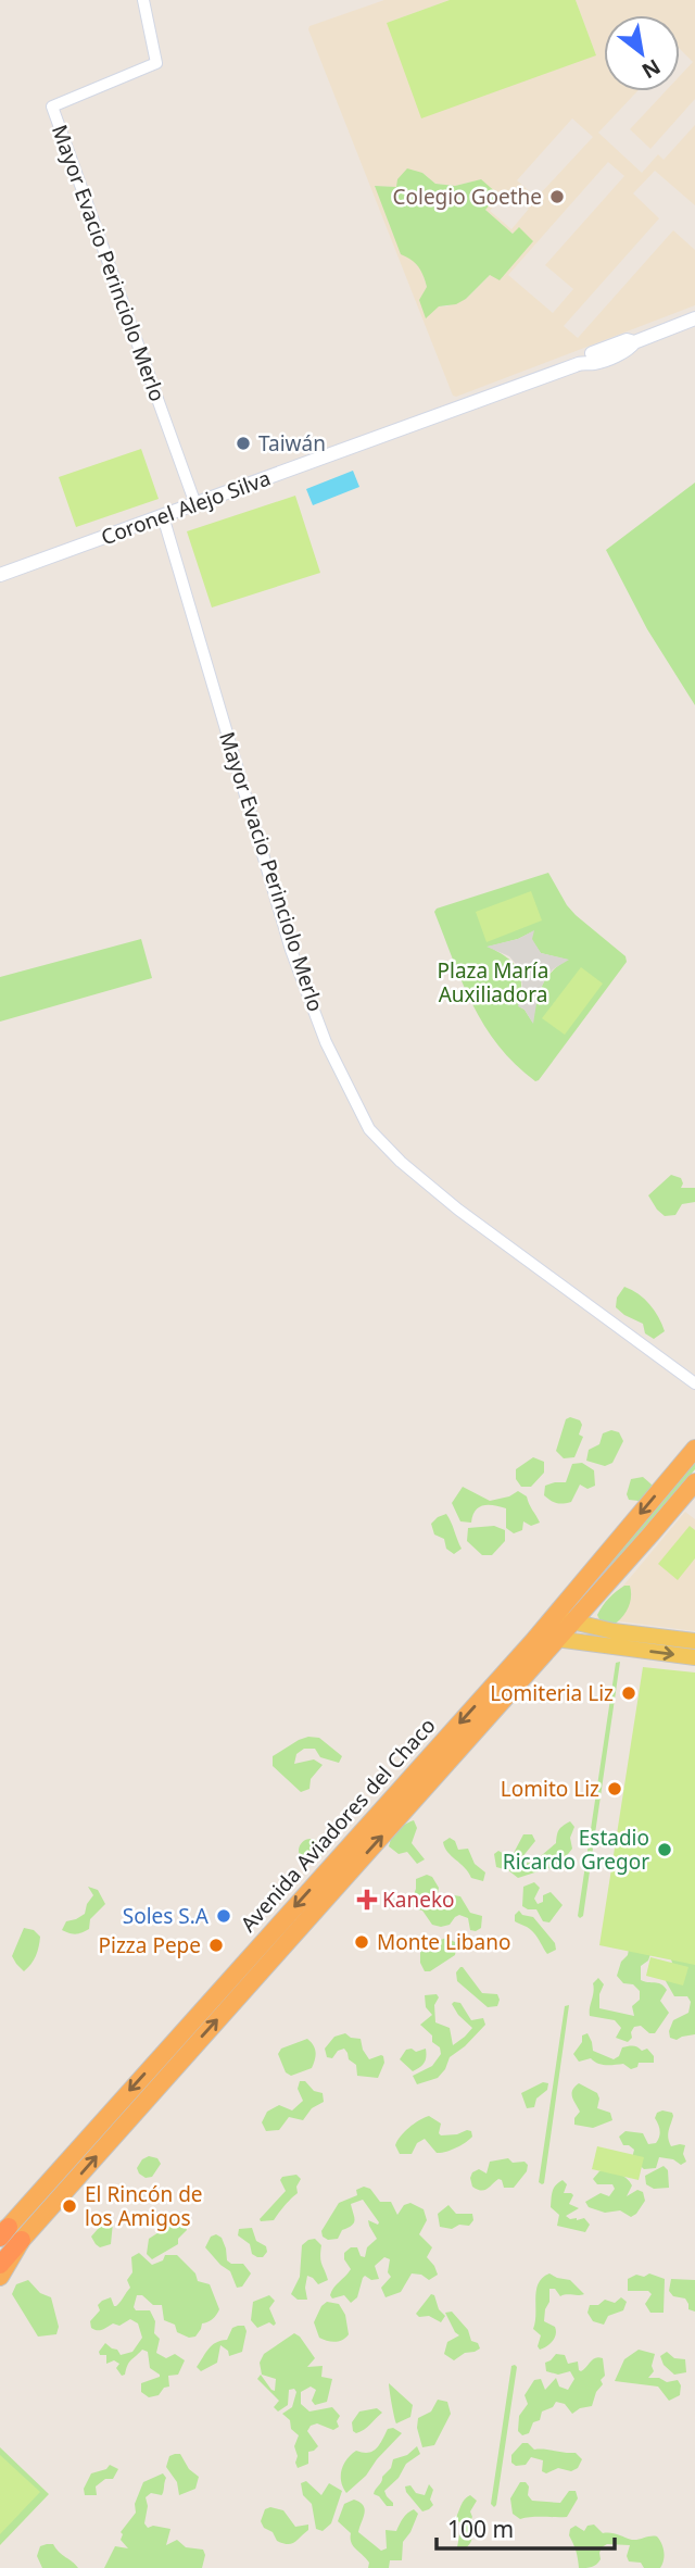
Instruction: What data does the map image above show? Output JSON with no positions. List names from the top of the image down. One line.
{"streets":{"highway":["Avenida Aviadores del Chaco"],"main road":["Coronel Alejo Silva"],"street":["Mayor Evacio Perinciolo Merlo"]},"crossings":[["Mayor Evacio Perinciolo Merlo","Coronel Alejo Silva"]],"parks":["Plaza María Auxiliadora"],"places":{"other":["Colegio Goethe","Taiwán","Lomiteria Liz","Lomito Liz","Estadio Ricardo Gregor","Soles S.A","Monte Libano","Pizza Pepe","El Rincón de los Amigos"],"health":["Kaneko"]},"scale_bar":"100 m","north":"bottom right"}
